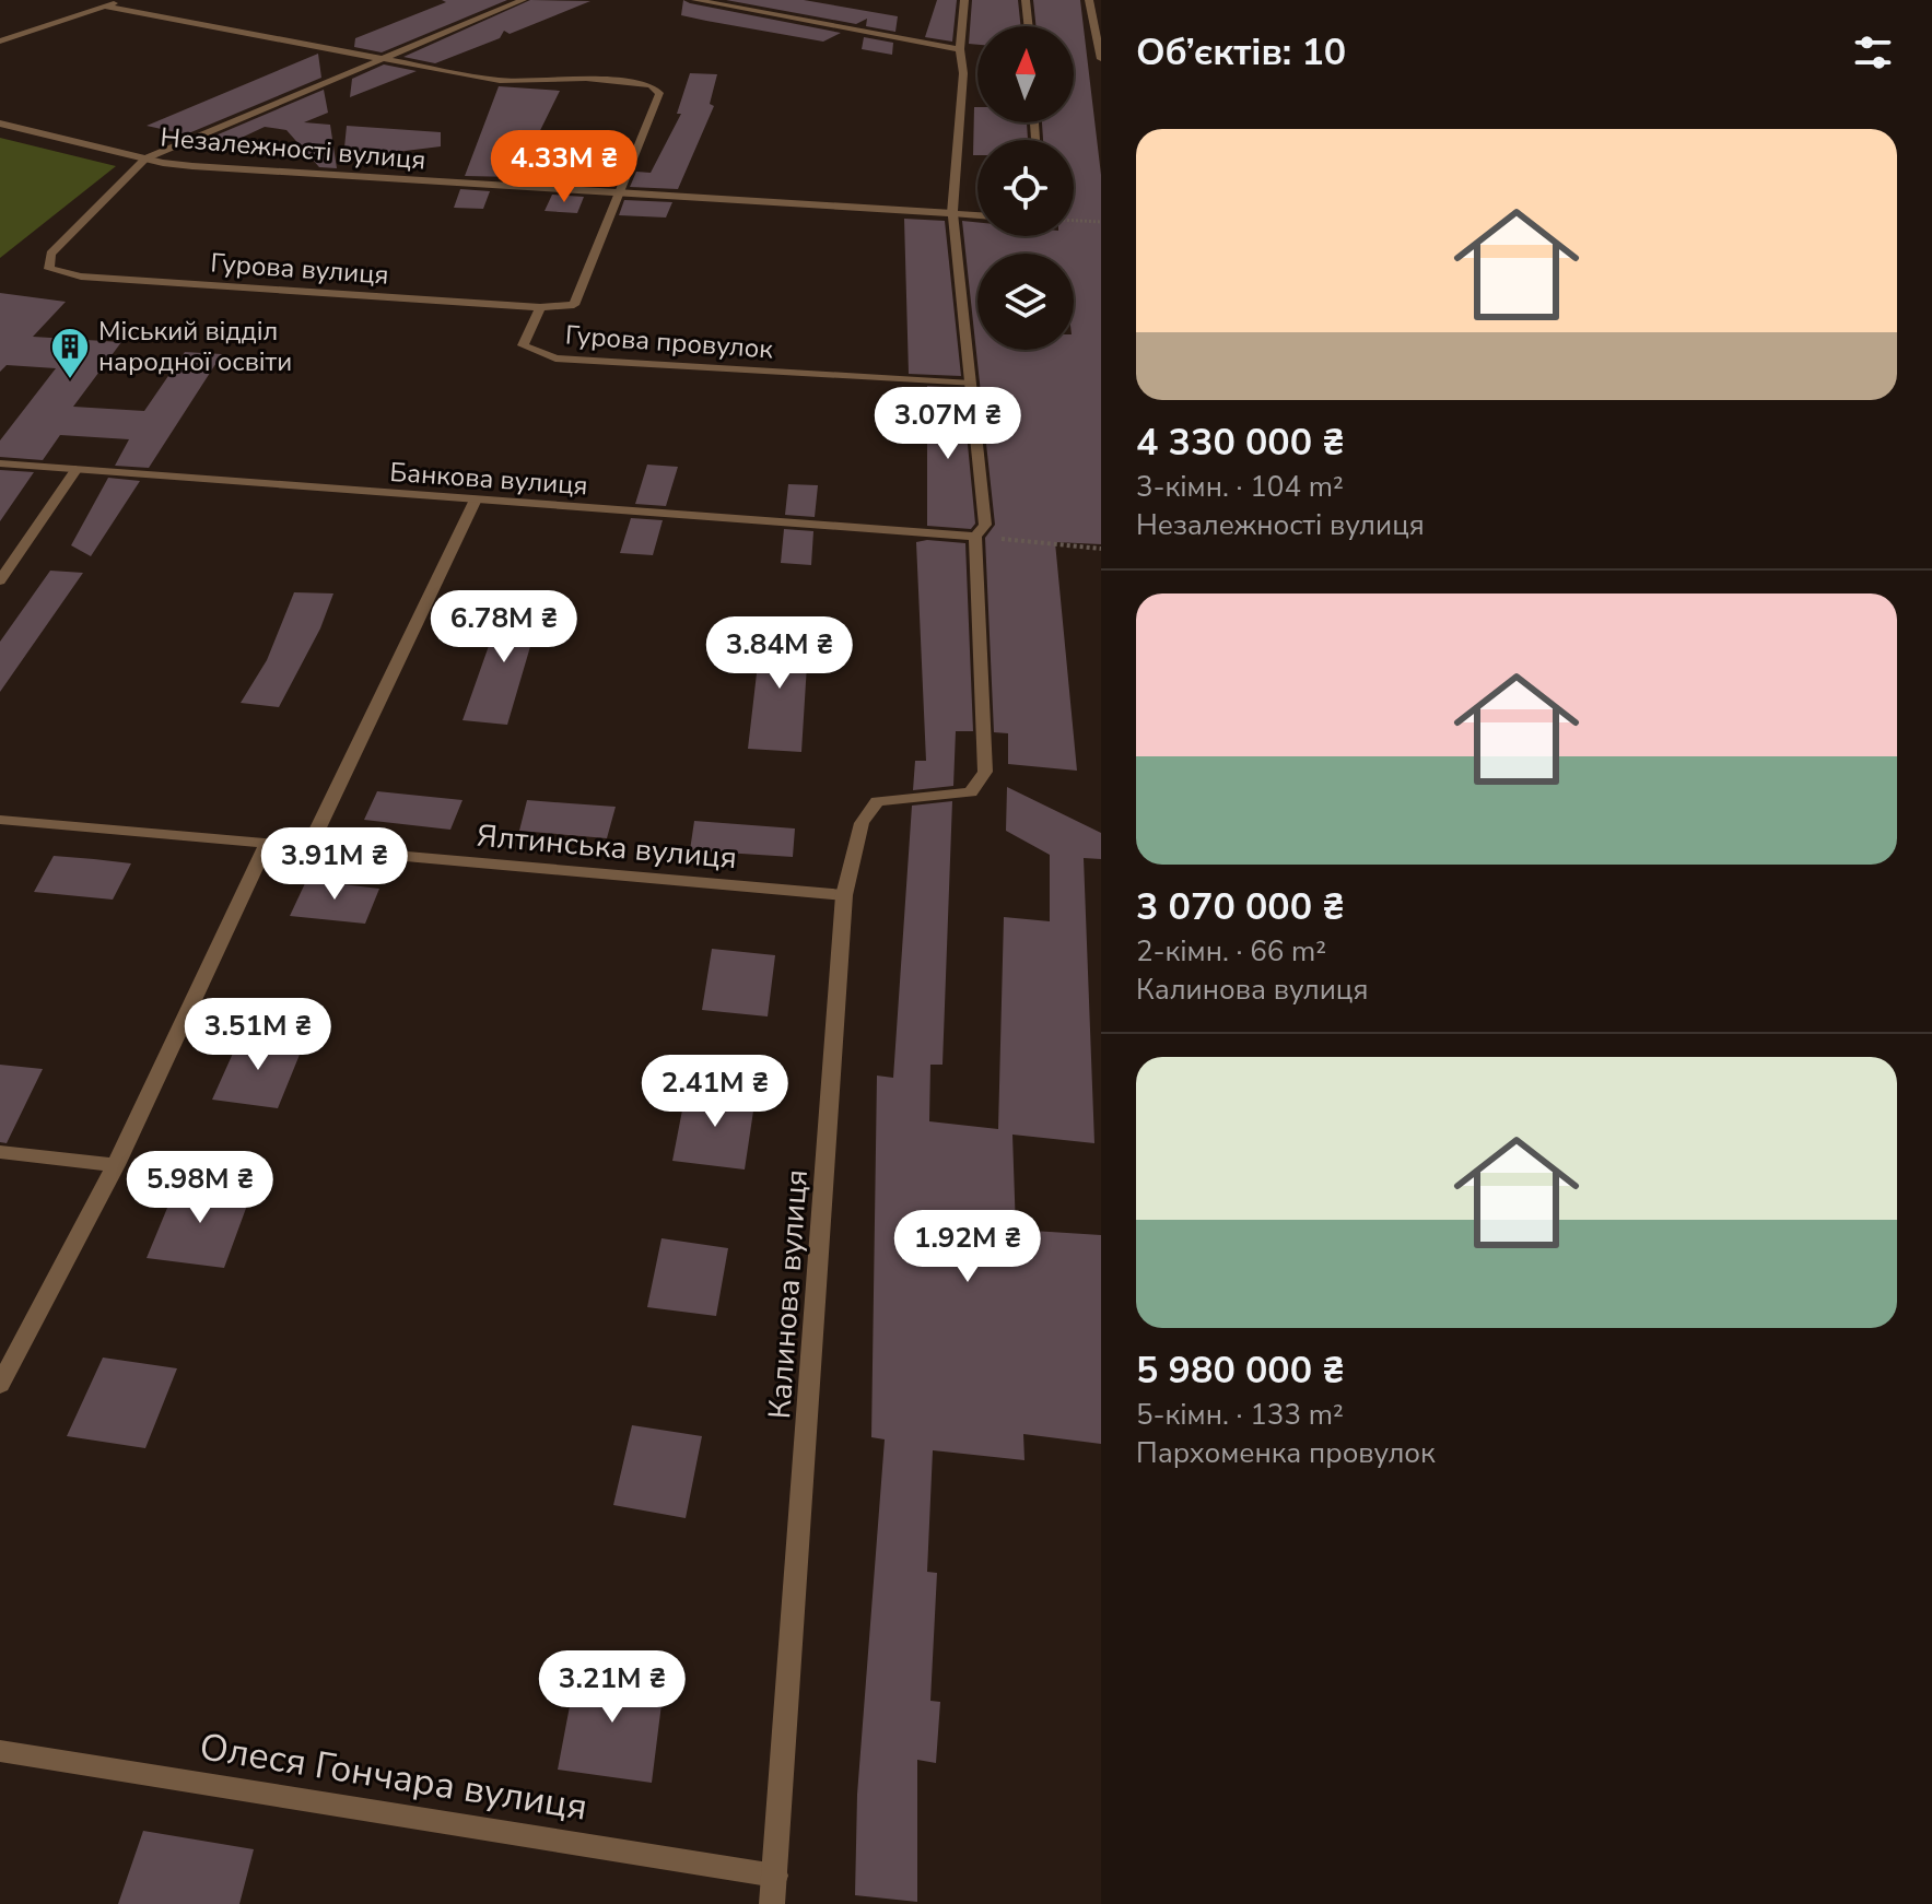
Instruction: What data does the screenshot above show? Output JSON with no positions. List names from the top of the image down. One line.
{"streets":{"street":["Незалежності вулиця","Гурова вулиця","Гурова провулок","Банкова вулиця","Ялтинська вулиця","Калинова вулиця","Олеся Гончара вулиця"]},"crossings":[["Незалежності вулиця","Гурова вулиця"],["Незалежності вулиця","Гурова провулок"],["Незалежності вулиця","Калинова вулиця"],["Гурова вулиця","Гурова провулок"],["Гурова провулок","Калинова вулиця"],["Банкова вулиця","Калинова вулиця"],["Ялтинська вулиця","Калинова вулиця"],["Калинова вулиця","Олеся Гончара вулиця"]],"places":{"building":["Міський відділ народної освіти"]},"north":"top","page":{"heading":"Об’єктів: 10","list":[{"name":"4 330 000 ₴","note":"3-кімн. · 104 m² · Незалежності вулиця"},{"name":"3 070 000 ₴","note":"2-кімн. · 66 m² · Калинова вулиця"},{"name":"5 980 000 ₴","note":"5-кімн. · 133 m² · Пархоменка провулок"}],"price":["4.33M ₴","3.07M ₴","6.78M ₴","3.84M ₴","3.91M ₴","3.51M ₴","2.41M ₴","5.98M ₴","1.92M ₴","3.21M ₴"]}}
